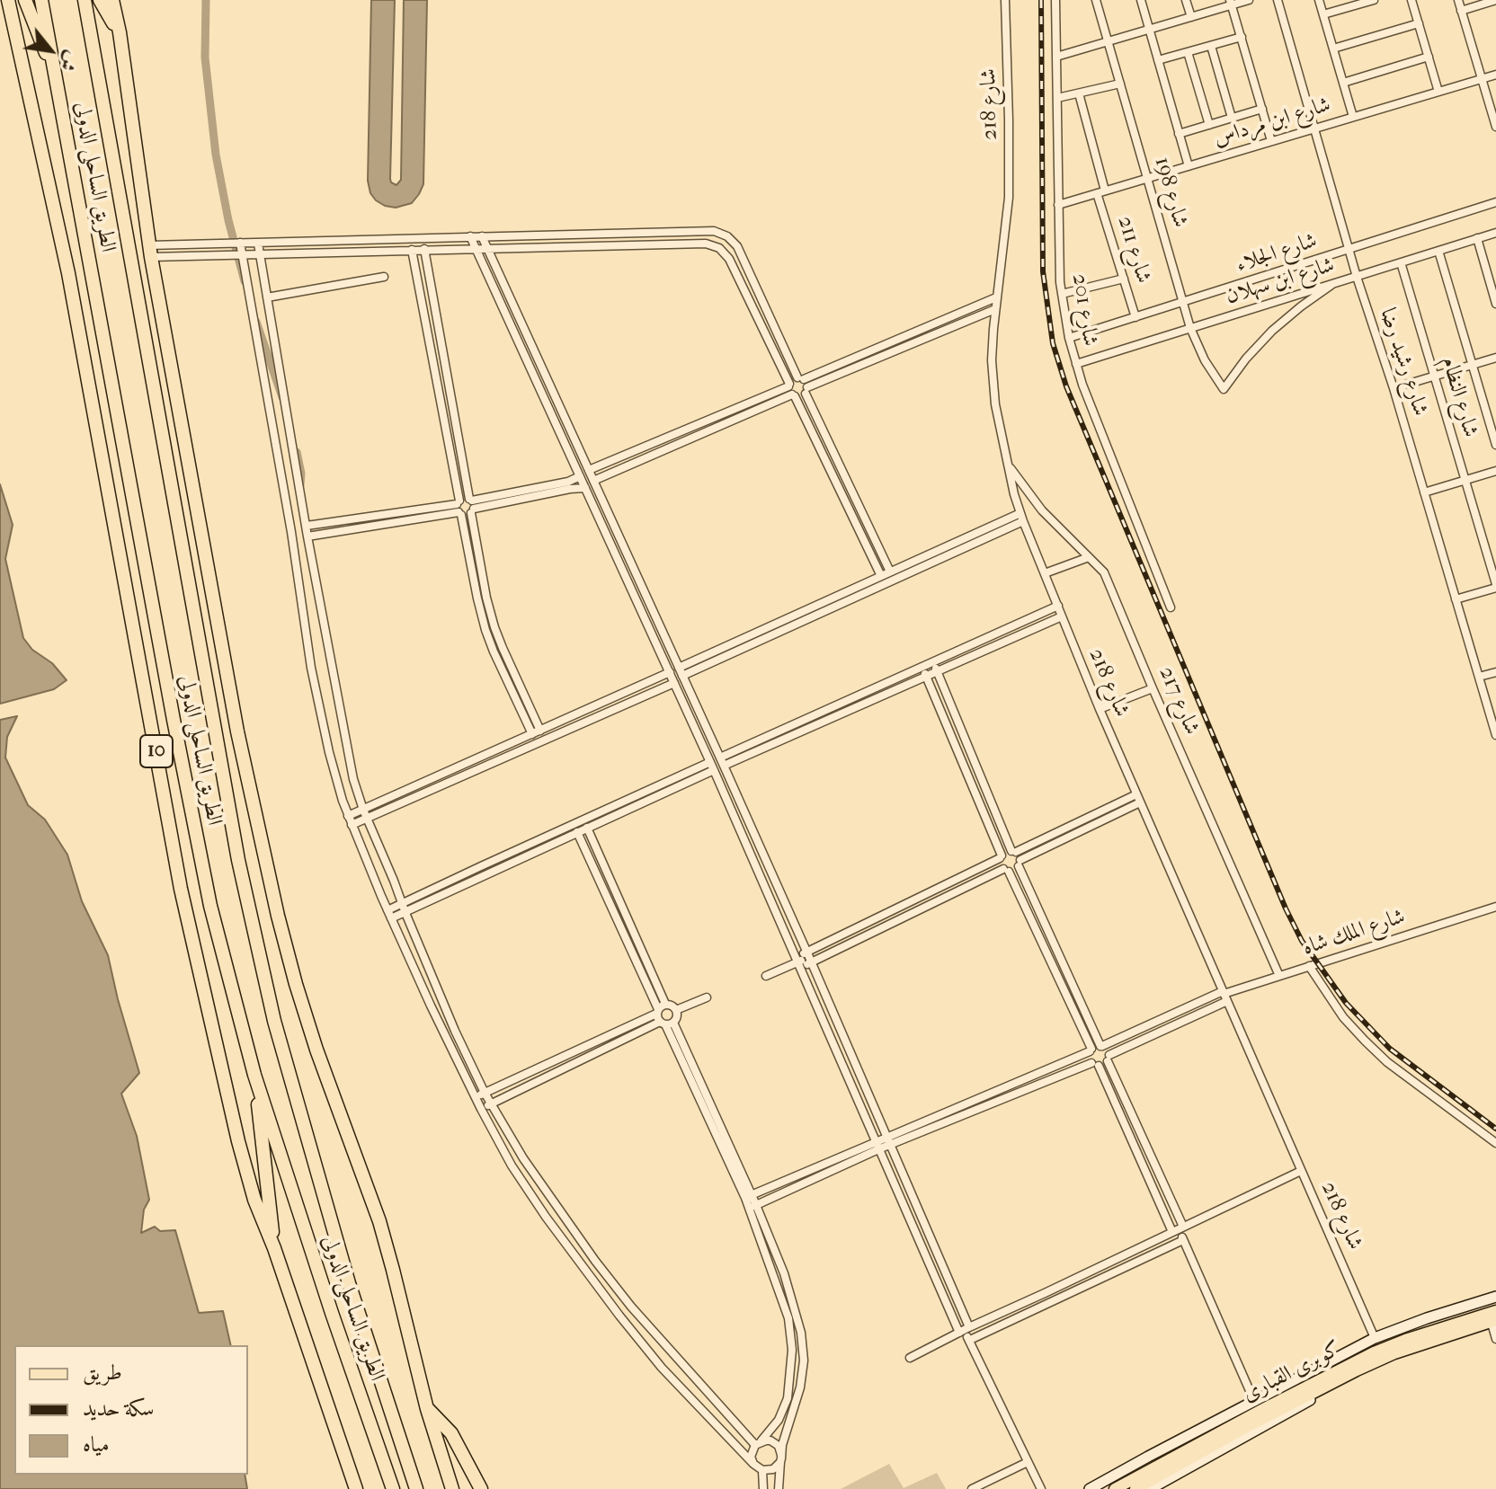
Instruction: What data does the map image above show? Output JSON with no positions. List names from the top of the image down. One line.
{"streets":{"highway":["الطريق الساحلى الدولى","10"],"main road":["كوبرى القبارى"],"street":["شارع 218","شارع ابن مرداس","شارع 198","شارع 211","شارع الجلاء","شارع ابن سهلان","شارع 201","شارع رشيد رضا","شارع النظام","شارع 217","شارع الملك شاه"]},"crossings":[["شارع 218","شارع 217"],["شارع 218","شارع الملك شاه"],["شارع ابن مرداس","شارع 198"],["شارع ابن مرداس","شارع 211"],["شارع ابن مرداس","شارع 201"],["شارع ابن مرداس","شارع رشيد رضا"],["شارع 198","شارع الجلاء"],["شارع 198","شارع ابن سهلان"],["شارع 211","شارع الجلاء"],["شارع الجلاء","شارع 201"],["شارع الجلاء","شارع رشيد رضا"],["شارع ابن سهلان","شارع 201"],["شارع ابن سهلان","شارع رشيد رضا"],["شارع ابن سهلان","شارع النظام"],["شارع 217","شارع الملك شاه"]],"legend":["طريق","سكة حديد","مياه"],"north":"bottom right"}
